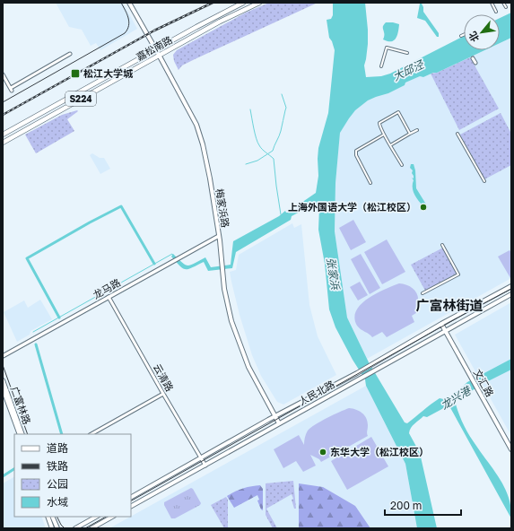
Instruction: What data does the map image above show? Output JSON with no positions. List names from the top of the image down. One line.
{"streets":{"main road":["嘉松南路","S224","梅家浜路","文汇路","人民北路","广富林路"],"street":["龙马路","云清路"]},"crossings":[["嘉松南路","梅家浜路"],["梅家浜路","龙马路"],["梅家浜路","人民北路"],["龙马路","云清路"],["云清路","人民北路"],["文汇路","人民北路"]],"districts":["广富林街道"],"water":["大邱泾","张家浜","龙兴港"],"places":{"transit":["松江大学城"],"other":["上海外国语大学（松江校区）","东华大学（松江校区）"]},"legend":["道路","铁路","公园","水域"],"scale_bar":"200 m","north":"bottom left"}
